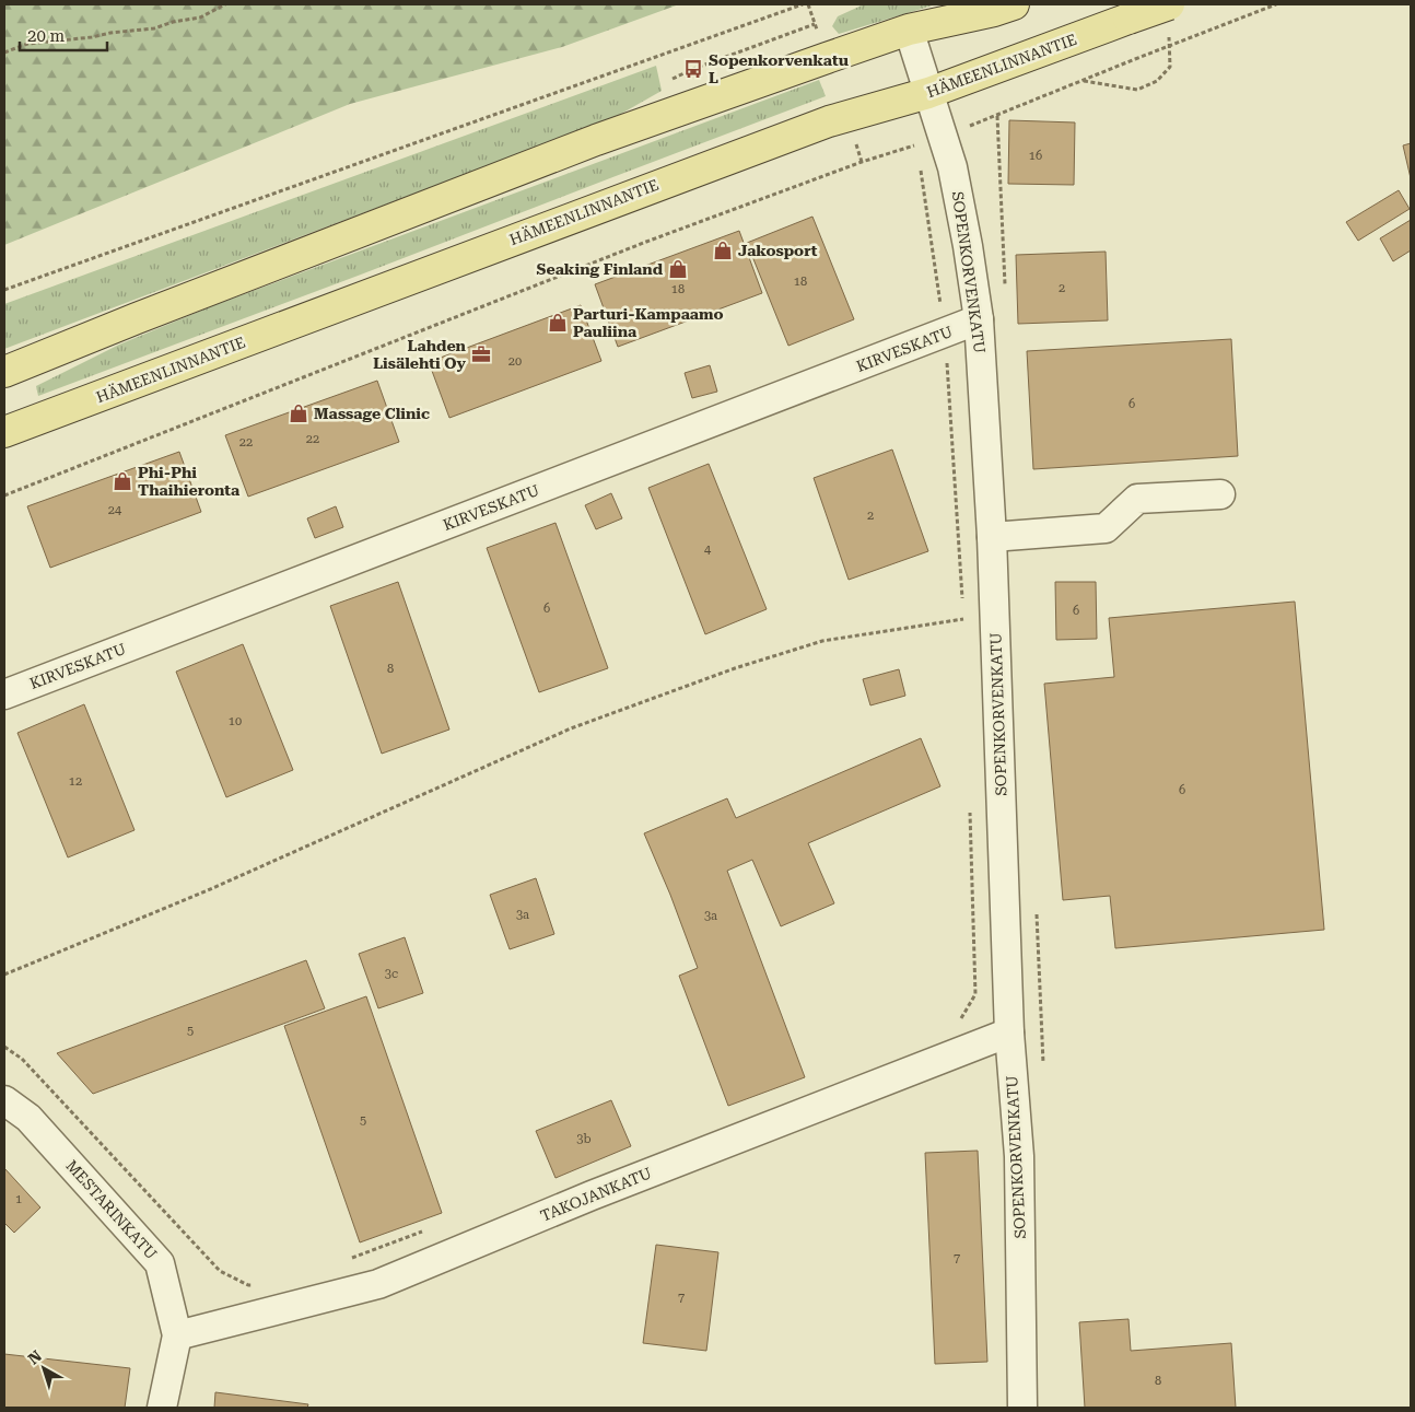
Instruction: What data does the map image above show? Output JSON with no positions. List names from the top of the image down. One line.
{"streets":{"main road":["HÄMEENLINNANTIE"],"street":["SOPENKORVENKATU","KIRVESKATU","TAKOJANKATU","MESTARINKATU"]},"crossings":[["HÄMEENLINNANTIE","SOPENKORVENKATU"],["SOPENKORVENKATU","KIRVESKATU"],["SOPENKORVENKATU","TAKOJANKATU"],["TAKOJANKATU","MESTARINKATU"]],"places":{"bus stop":["Sopenkorvenkatu L"],"shop":["Jakosport","Seaking Finland","Parturi-Kampaamo Pauliina","Massage Clinic","Phi-Phi Thaihieronta"],"office":["Lahden Lisälehti Oy"]},"house_numbers":["16","18","2","18","20","6","22","22","24","2","4","6","6","8","10","12","6","3a","3a","3c","5","5","3b","1","7","7","8"],"scale_bar":"20 m","north":"top left"}
